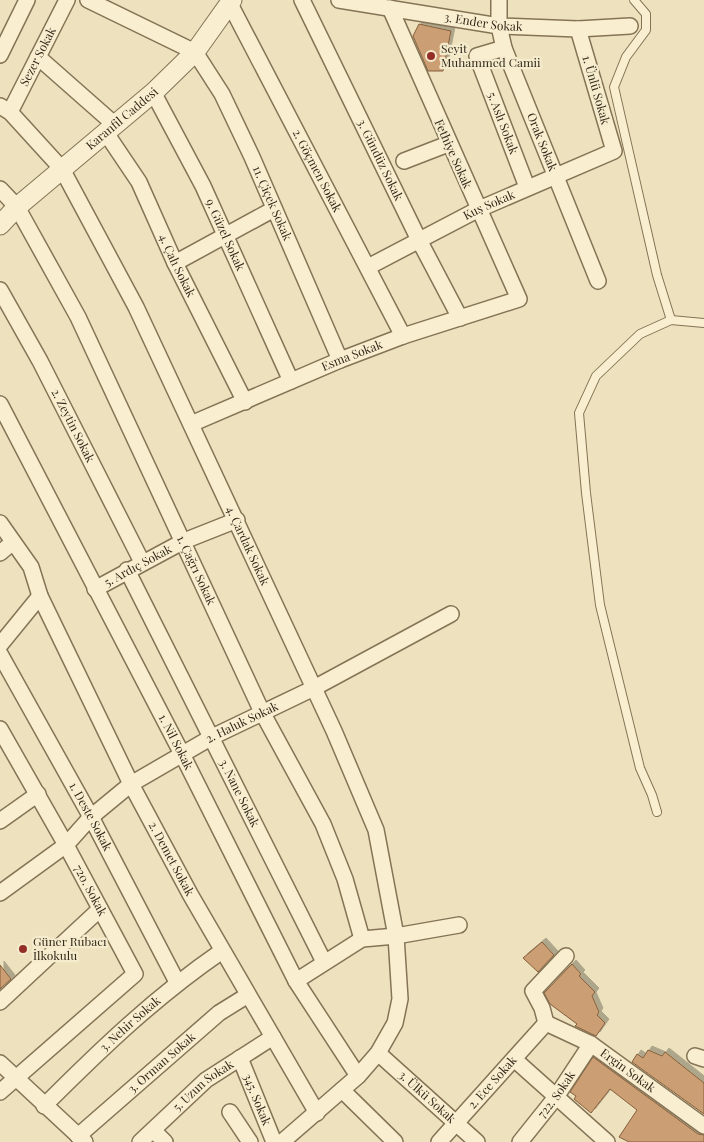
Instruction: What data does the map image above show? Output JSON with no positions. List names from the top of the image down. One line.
{"streets":{"street":["3. Ender Sokak","Sezer Sokak","1. Ünlü Sokak","Karanfil Caddesi","5. Aslı Sokak","Orak Sokak","Fethiye Sokak","3. Gündüz Sokak","2. Göçmen Sokak","11. Çiçek Sokak","Kuş Sokak","9. Güzel Sokak","4. Çalı Sokak","Esma Sokak","2. Zeytin Sokak","4. Çardak Sokak","5. Ardıç Sokak","1. Çağrı Sokak","2. Haluk Sokak","1. Nil Sokak","3. Nane Sokak","1. Deste Sokak","2. Demet Sokak","720. Sokak","3. Nehir Sokak","3. Orman Sokak","Ergin Sokak","2. Ece Sokak","5. Uzun Sokak","722. Sokak","3. Ülkü Sokak","345. Sokak"]},"crossings":[["3. Ender Sokak","1. Ünlü Sokak"],["3. Ender Sokak","Orak Sokak"],["3. Ender Sokak","Fethiye Sokak"],["Sezer Sokak","4. Çalı Sokak"],["Sezer Sokak","4. Çardak Sokak"],["1. Ünlü Sokak","Kuş Sokak"],["Karanfil Caddesi","2. Göçmen Sokak"],["Karanfil Caddesi","11. Çiçek Sokak"],["Karanfil Caddesi","9. Güzel Sokak"],["Karanfil Caddesi","4. Çalı Sokak"],["Karanfil Caddesi","4. Çardak Sokak"],["Karanfil Caddesi","1. Çağrı Sokak"],["5. Aslı Sokak","Orak Sokak"],["5. Aslı Sokak","Kuş Sokak"],["Orak Sokak","Kuş Sokak"],["Fethiye Sokak","Kuş Sokak"],["Fethiye Sokak","Esma Sokak"],["3. Gündüz Sokak","Kuş Sokak"],["3. Gündüz Sokak","Esma Sokak"],["2. Göçmen Sokak","Kuş Sokak"],["2. Göçmen Sokak","Esma Sokak"],["11. Çiçek Sokak","Esma Sokak"],["9. Güzel Sokak","Esma Sokak"],["4. Çalı Sokak","Esma Sokak"],["Esma Sokak","4. Çardak Sokak"],["2. Zeytin Sokak","5. Ardıç Sokak"],["4. Çardak Sokak","5. Ardıç Sokak"],["4. Çardak Sokak","2. Haluk Sokak"],["4. Çardak Sokak","1. Nil Sokak"],["4. Çardak Sokak","2. Demet Sokak"],["4. Çardak Sokak","3. Ülkü Sokak"],["5. Ardıç Sokak","1. Çağrı Sokak"],["5. Ardıç Sokak","1. Nil Sokak"],["5. Ardıç Sokak","3. Nane Sokak"],["1. Çağrı Sokak","2. Haluk Sokak"],["2. Haluk Sokak","1. Nil Sokak"],["2. Haluk Sokak","3. Nane Sokak"],["2. Haluk Sokak","1. Deste Sokak"],["2. Haluk Sokak","2. Demet Sokak"],["2. Haluk Sokak","720. Sokak"],["1. Deste Sokak","3. Nehir Sokak"],["2. Demet Sokak","3. Nehir Sokak"],["2. Demet Sokak","3. Orman Sokak"],["2. Demet Sokak","5. Uzun Sokak"],["Ergin Sokak","2. Ece Sokak"],["Ergin Sokak","722. Sokak"],["2. Ece Sokak","3. Ülkü Sokak"],["5. Uzun Sokak","345. Sokak"]],"places":["Seyit Muhammed Camii","Güner Rubacı İlkokulu"]}
